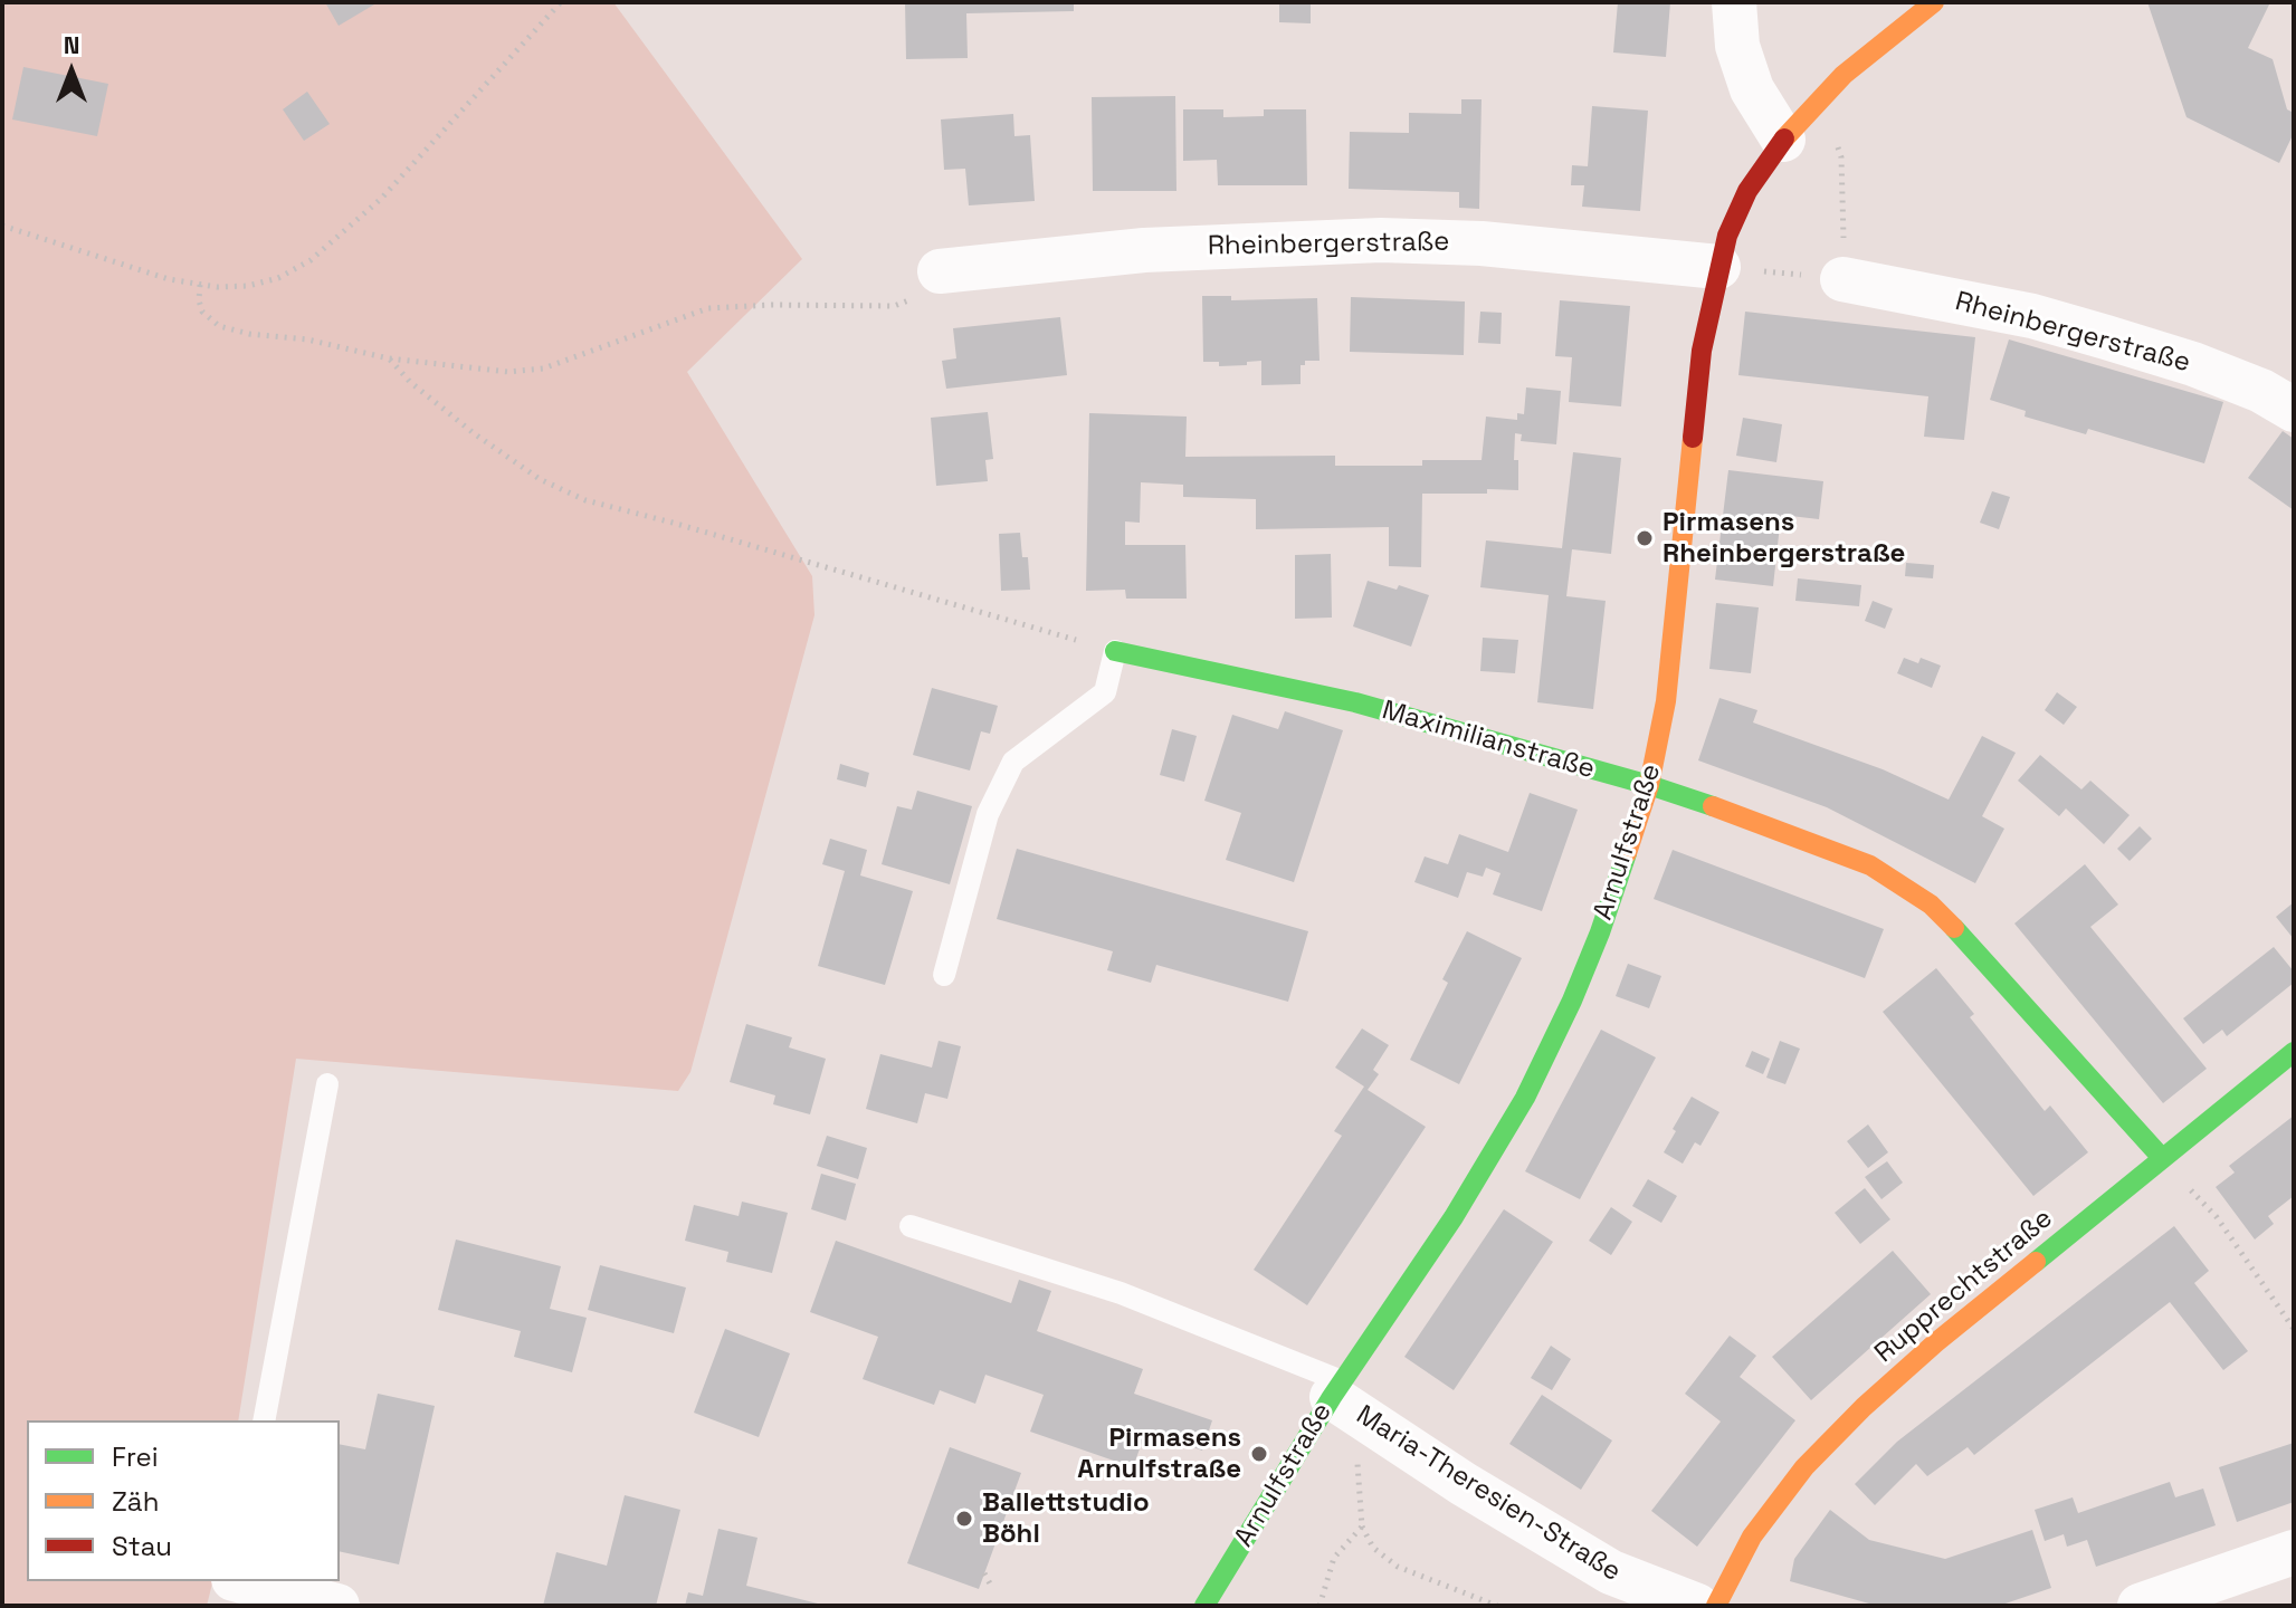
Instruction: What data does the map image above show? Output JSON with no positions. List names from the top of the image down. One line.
{"streets":{"street":["Rheinbergerstraße","Maximilianstraße","Arnulfstraße","Rupprechtstraße","Maria-Theresien-Straße"]},"crossings":[["Rheinbergerstraße","Arnulfstraße"],["Maximilianstraße","Arnulfstraße"],["Maximilianstraße","Rupprechtstraße"],["Arnulfstraße","Maria-Theresien-Straße"]],"places":["Pirmasens Rheinbergerstraße","Pirmasens Arnulfstraße","Ballettstudio Böhl"],"legend":["Frei","Zäh","Stau"],"north":"top"}
